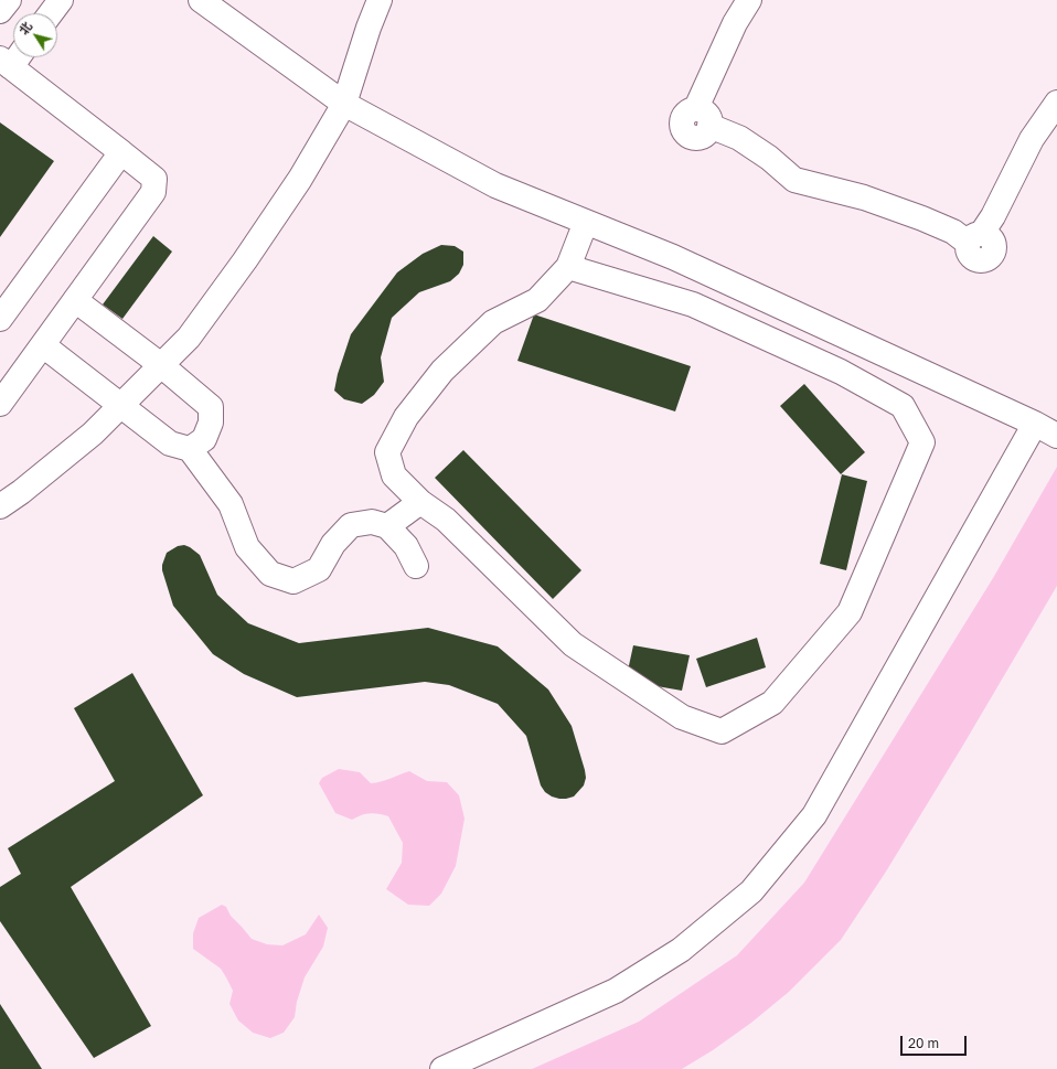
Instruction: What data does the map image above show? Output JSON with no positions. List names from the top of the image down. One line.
{"scale_bar":"20 m","north":"top left"}
